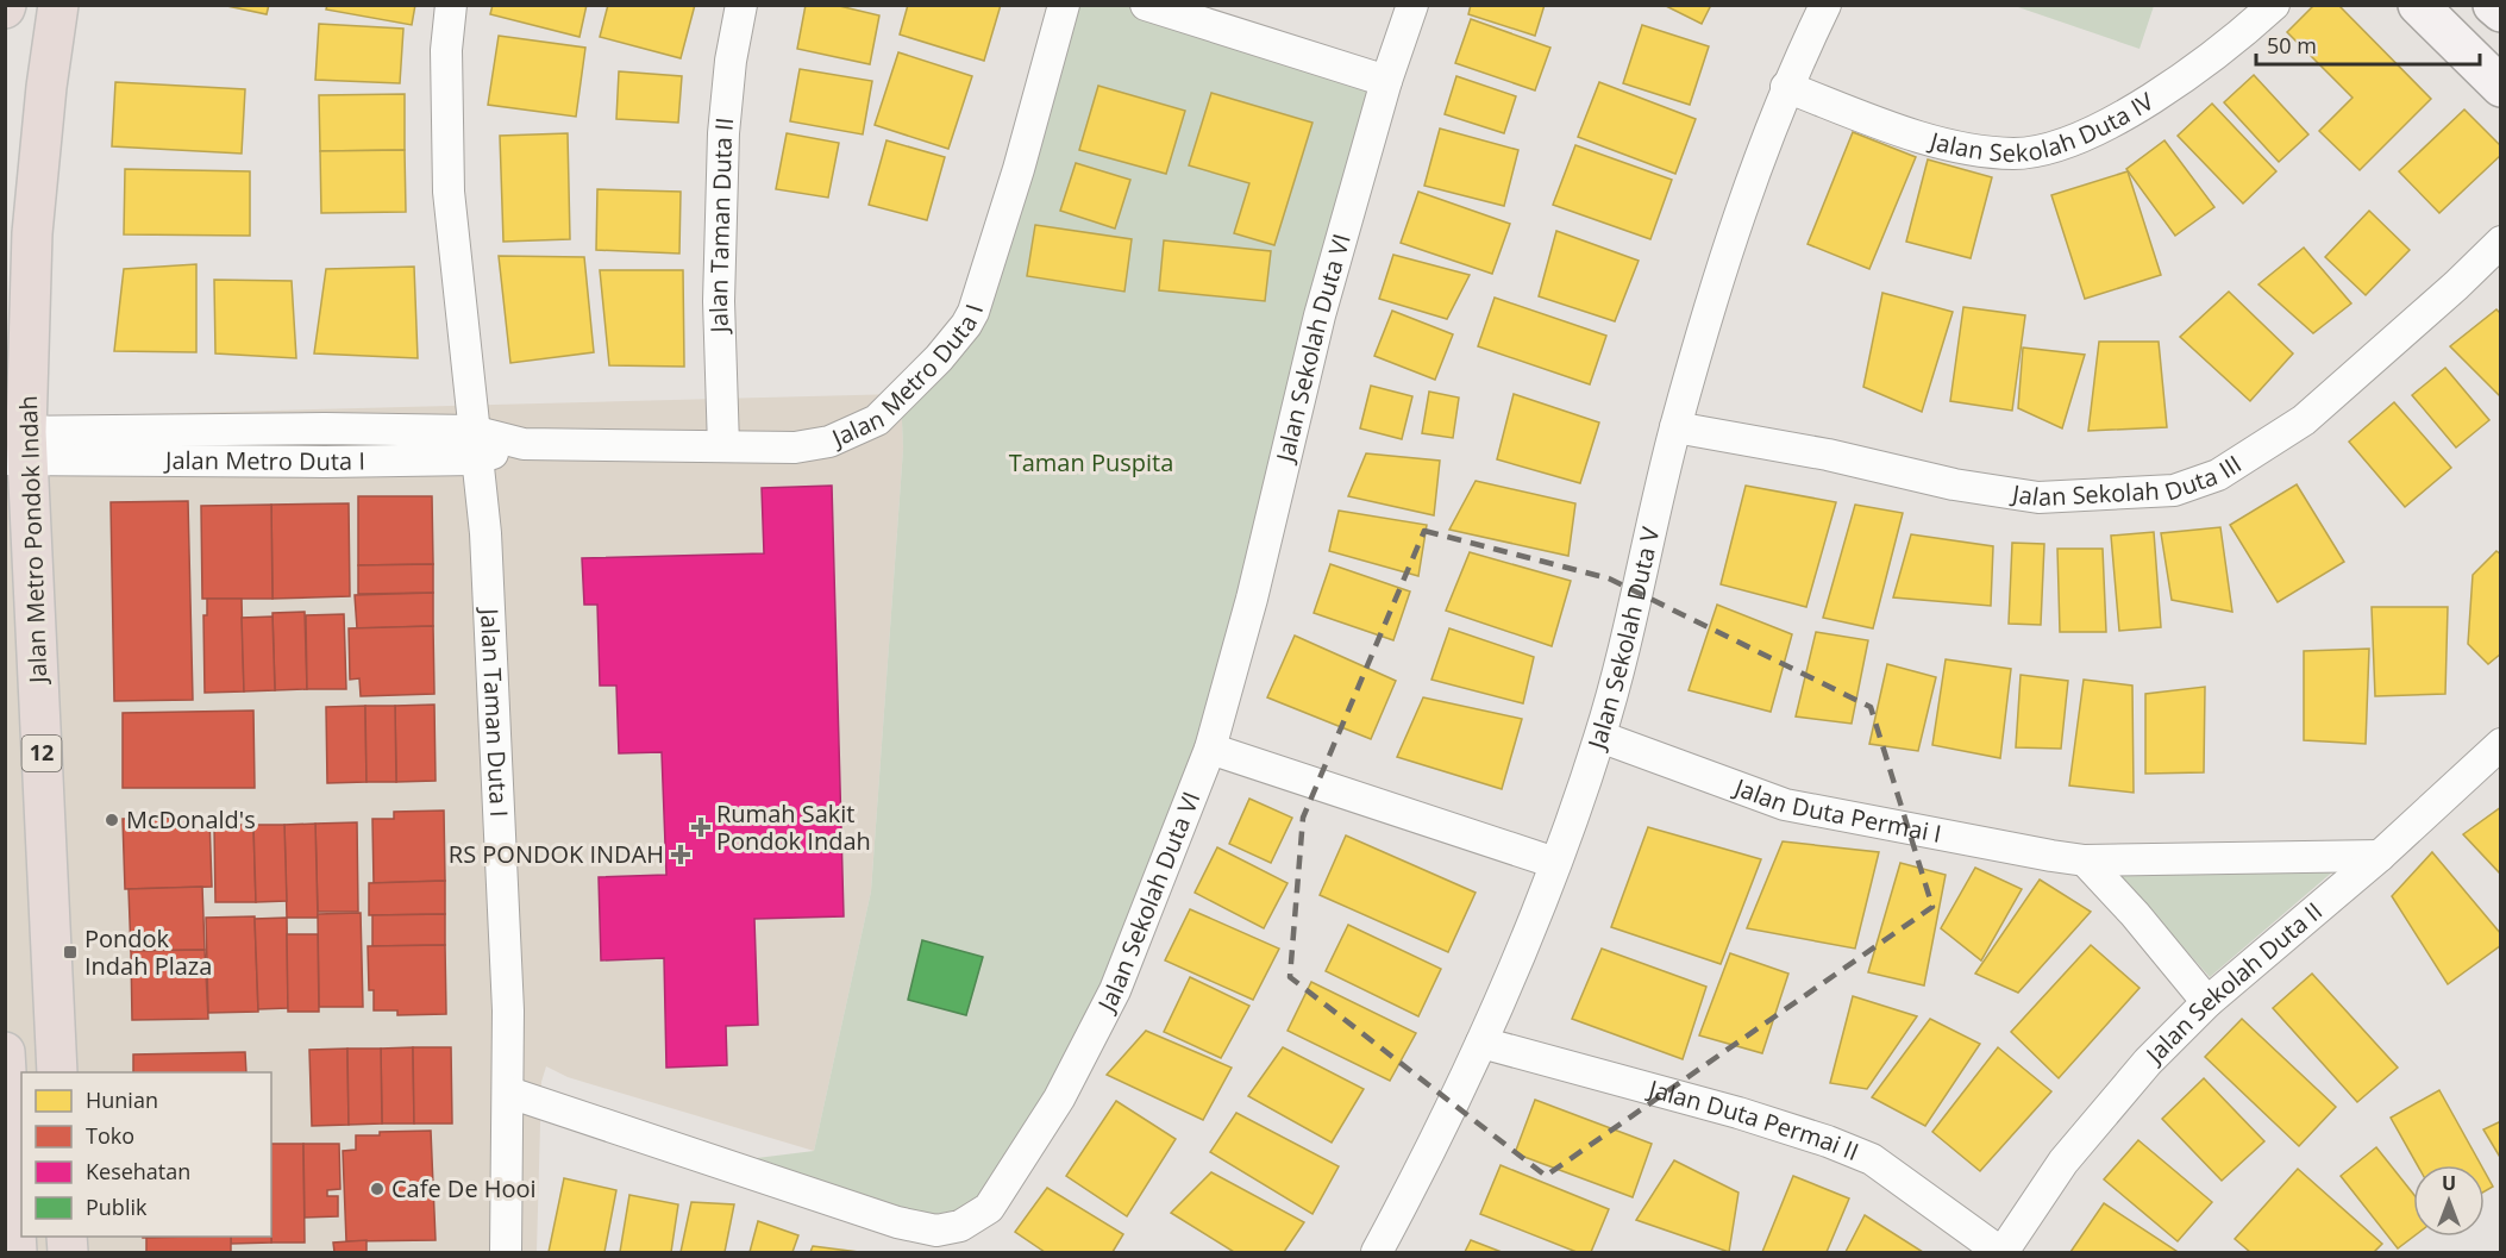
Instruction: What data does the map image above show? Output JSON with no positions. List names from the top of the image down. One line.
{"streets":{"highway":["Jalan Metro Pondok Indah","12"],"street":["Jalan Sekolah Duta IV","Jalan Taman Duta II","Jalan Sekolah Duta VI","Jalan Metro Duta I","Jalan Sekolah Duta III","Jalan Sekolah Duta V","Jalan Taman Duta I","Jalan Duta Permai I","Jalan Sekolah Duta II","Jalan Duta Permai II"]},"crossings":[["Jalan Sekolah Duta IV","Jalan Sekolah Duta V"],["Jalan Taman Duta II","Jalan Metro Duta I"],["Jalan Sekolah Duta VI","Jalan Taman Duta I"],["Jalan Metro Duta I","Jalan Metro Pondok Indah"],["Jalan Metro Duta I","Jalan Taman Duta I"],["Jalan Sekolah Duta III","Jalan Sekolah Duta V"],["Jalan Sekolah Duta V","Jalan Duta Permai I"],["Jalan Sekolah Duta V","Jalan Duta Permai II"],["Jalan Duta Permai I","Jalan Sekolah Duta II"],["Jalan Sekolah Duta II","Jalan Duta Permai II"]],"parks":["Taman Puspita"],"places":{"other":["McDonald's","Cafe De Hooi"],"health":["Rumah Sakit Pondok Indah","RS PONDOK INDAH"],"transit":["Pondok Indah Plaza"]},"legend":["Hunian","Toko","Kesehatan","Publik"],"scale_bar":"50 m","north":"top"}
